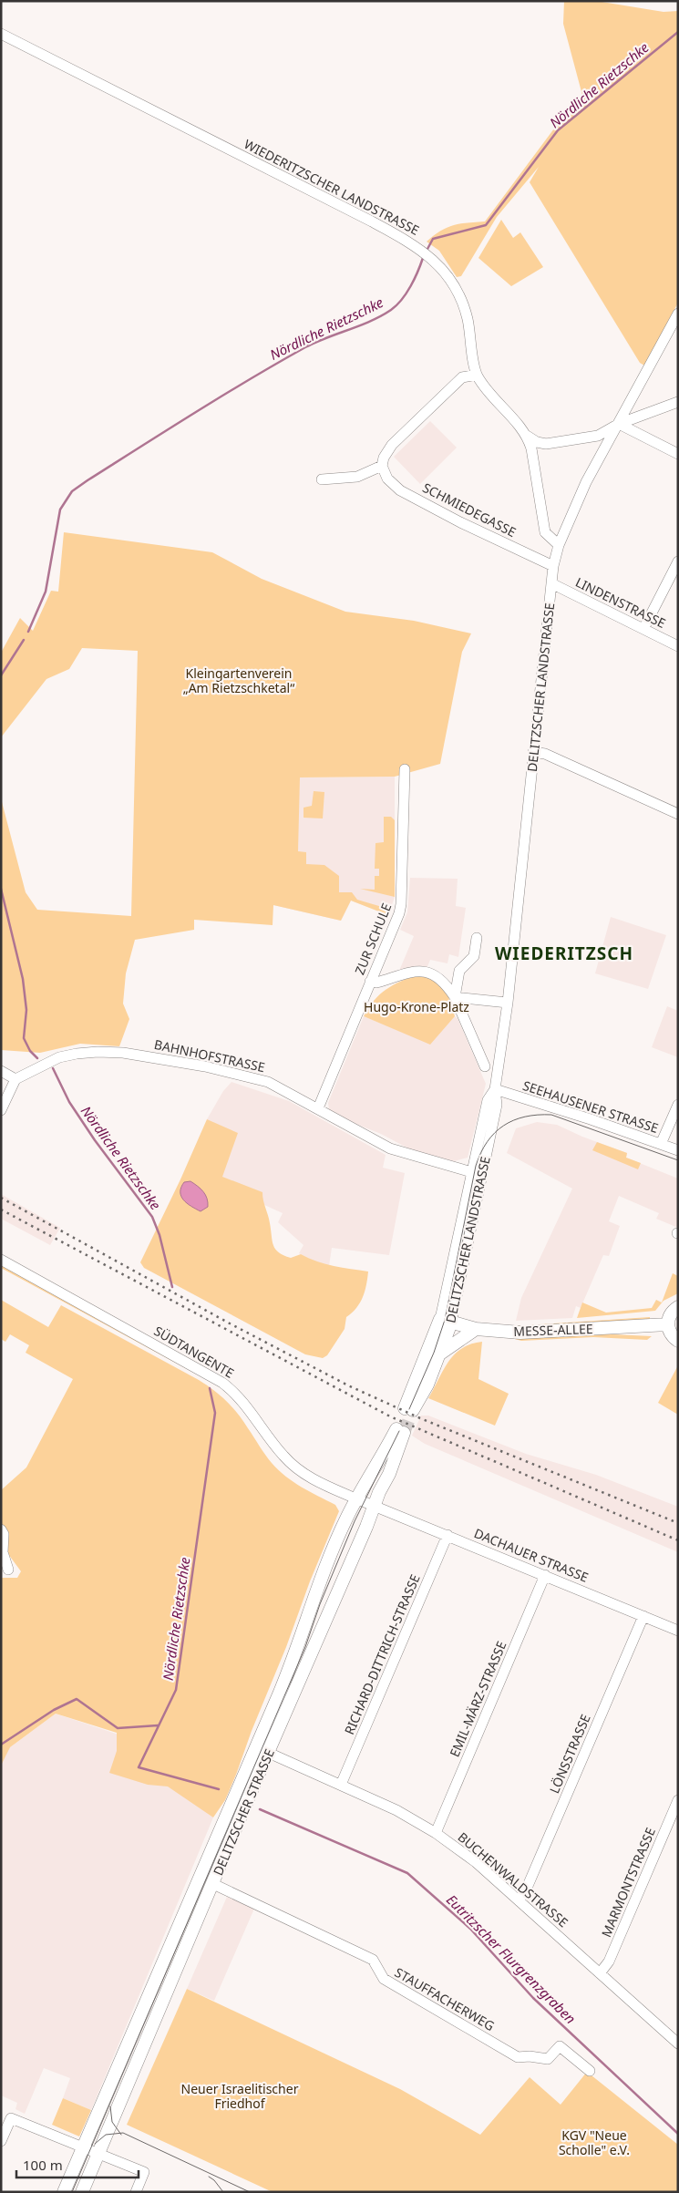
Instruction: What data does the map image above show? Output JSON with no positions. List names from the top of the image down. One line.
{"streets":{"main road":["DELITZSCHER LANDSTRASSE","MESSE-ALLEE","DELITZSCHER STRASSE"],"street":["WIEDERITZSCHER LANDSTRASSE","SCHMIEDEGASSE","LINDENSTRASSE","ZUR SCHULE","BAHNHOFSTRASSE","SEEHAUSENER STRASSE","SÜDTANGENTE","DACHAUER STRASSE","RICHARD-DITTRICH-STRASSE","EMIL-MÄRZ-STRASSE","LÖNSSTRASSE","BUCHENWALDSTRASSE","MARMONTSTRASSE","STAUFFACHERWEG"]},"crossings":[["WIEDERITZSCHER LANDSTRASSE","DELITZSCHER LANDSTRASSE"],["SCHMIEDEGASSE","DELITZSCHER LANDSTRASSE"],["LINDENSTRASSE","DELITZSCHER LANDSTRASSE"],["DELITZSCHER LANDSTRASSE","BAHNHOFSTRASSE"],["DELITZSCHER LANDSTRASSE","SEEHAUSENER STRASSE"],["DELITZSCHER LANDSTRASSE","MESSE-ALLEE"],["ZUR SCHULE","BAHNHOFSTRASSE"],["SÜDTANGENTE","DACHAUER STRASSE"],["SÜDTANGENTE","DELITZSCHER STRASSE"],["DACHAUER STRASSE","RICHARD-DITTRICH-STRASSE"],["DACHAUER STRASSE","EMIL-MÄRZ-STRASSE"],["DACHAUER STRASSE","LÖNSSTRASSE"],["DACHAUER STRASSE","DELITZSCHER STRASSE"],["RICHARD-DITTRICH-STRASSE","BUCHENWALDSTRASSE"],["EMIL-MÄRZ-STRASSE","BUCHENWALDSTRASSE"],["LÖNSSTRASSE","BUCHENWALDSTRASSE"],["DELITZSCHER STRASSE","BUCHENWALDSTRASSE"],["DELITZSCHER STRASSE","STAUFFACHERWEG"],["BUCHENWALDSTRASSE","MARMONTSTRASSE"]],"districts":["WIEDERITZSCH"],"water":["Nördliche Rietzschke","Eutritzscher Flurgrenzgraben"],"parks":["Kleingartenverein „Am Rietzschketal“","Hugo-Krone-Platz","Neuer Israelitischer Friedhof","KGV \"Neue Scholle\" e.V."],"scale_bar":"100 m"}
